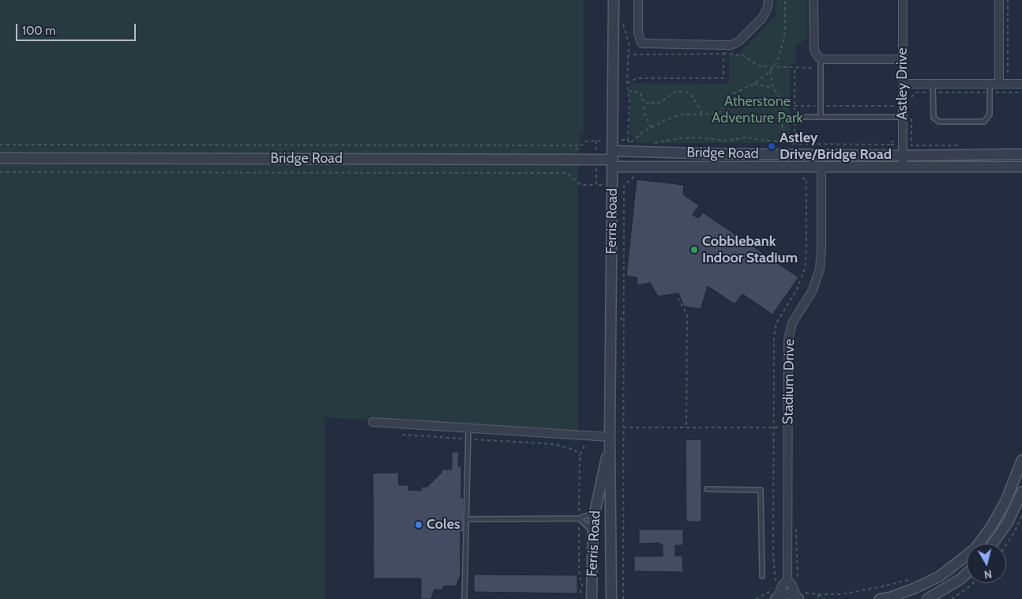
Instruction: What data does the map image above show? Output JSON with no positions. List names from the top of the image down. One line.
{"streets":{"street":["Astley Drive","Bridge Road","Ferris Road","Stadium Drive"]},"crossings":[["Astley Drive","Bridge Road"],["Bridge Road","Ferris Road"],["Bridge Road","Stadium Drive"]],"parks":["Atherstone Adventure Park"],"places":["Astley Drive/Bridge Road","Cobblebank Indoor Stadium","Coles"],"scale_bar":"100 m","north":"bottom"}
